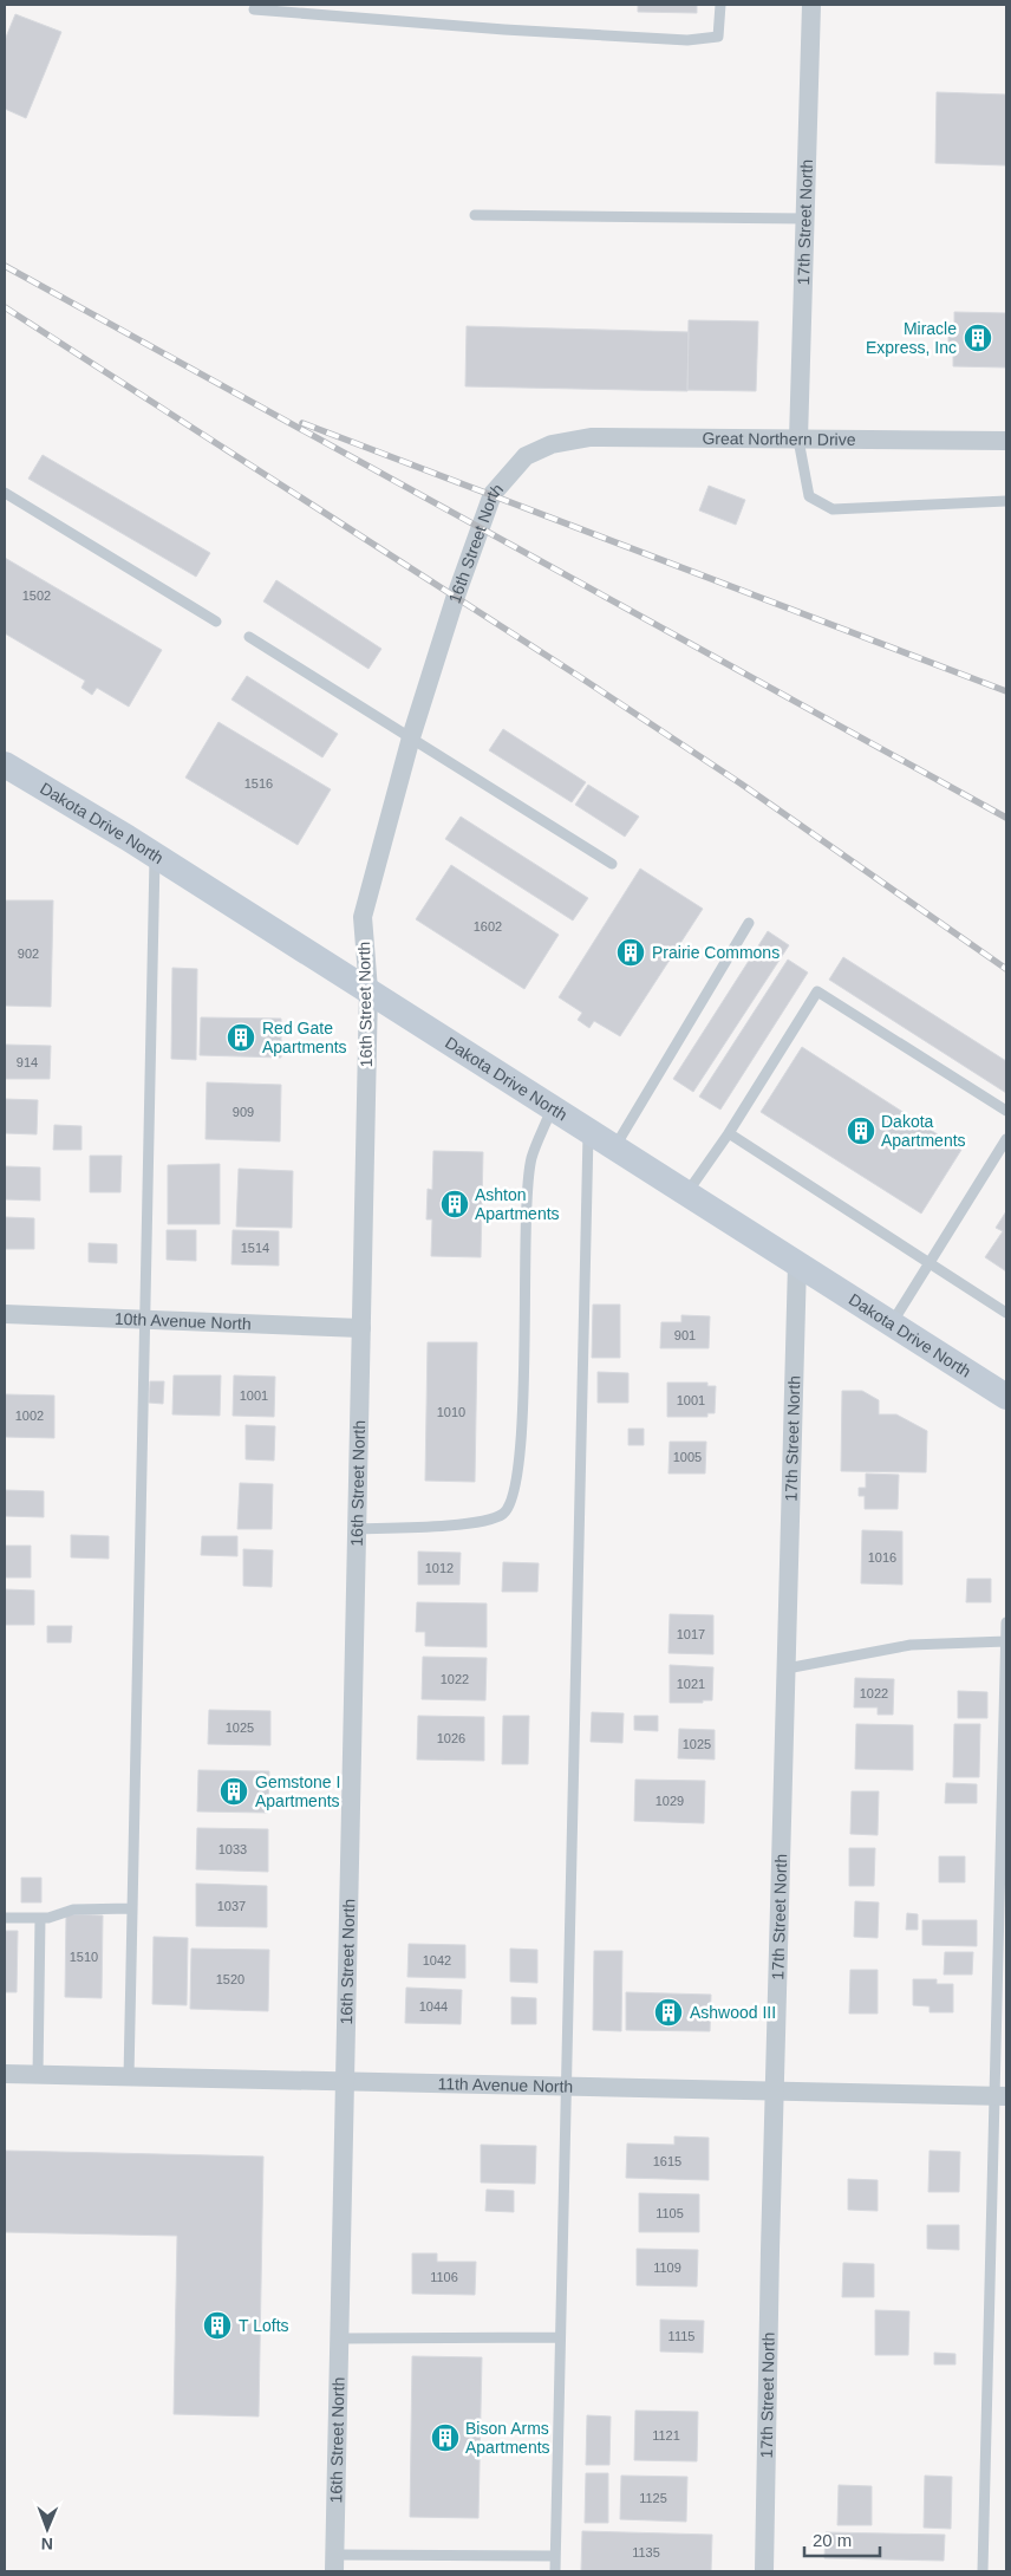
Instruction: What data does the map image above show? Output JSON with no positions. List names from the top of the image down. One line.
{"streets":{"street":["17th Street North","Great Northern Drive","16th Street North","Dakota Drive North","10th Avenue North","11th Avenue North"]},"crossings":[["17th Street North","Great Northern Drive"],["17th Street North","Dakota Drive North"],["17th Street North","11th Avenue North"],["Great Northern Drive","16th Street North"],["16th Street North","Dakota Drive North"],["16th Street North","10th Avenue North"],["16th Street North","11th Avenue North"]],"places":{"building":["Miracle Express, Inc","Prairie Commons","Red Gate Apartments","Dakota Apartments","Ashton Apartments","Gemstone I Apartments","Ashwood III","T Lofts","Bison Arms Apartments"]},"house_numbers":["1502","1516","1602","902","914","909","1514","901","1001","1001","1010","1002","1005","1016","1012","1017","1022","1021","1022","1025","1026","1025","1029","1033","1037","1510","1042","1520","1044","1615","1105","1109","1106","1115","1121","1125","1135"],"scale_bar":"20 m","north":"bottom"}
